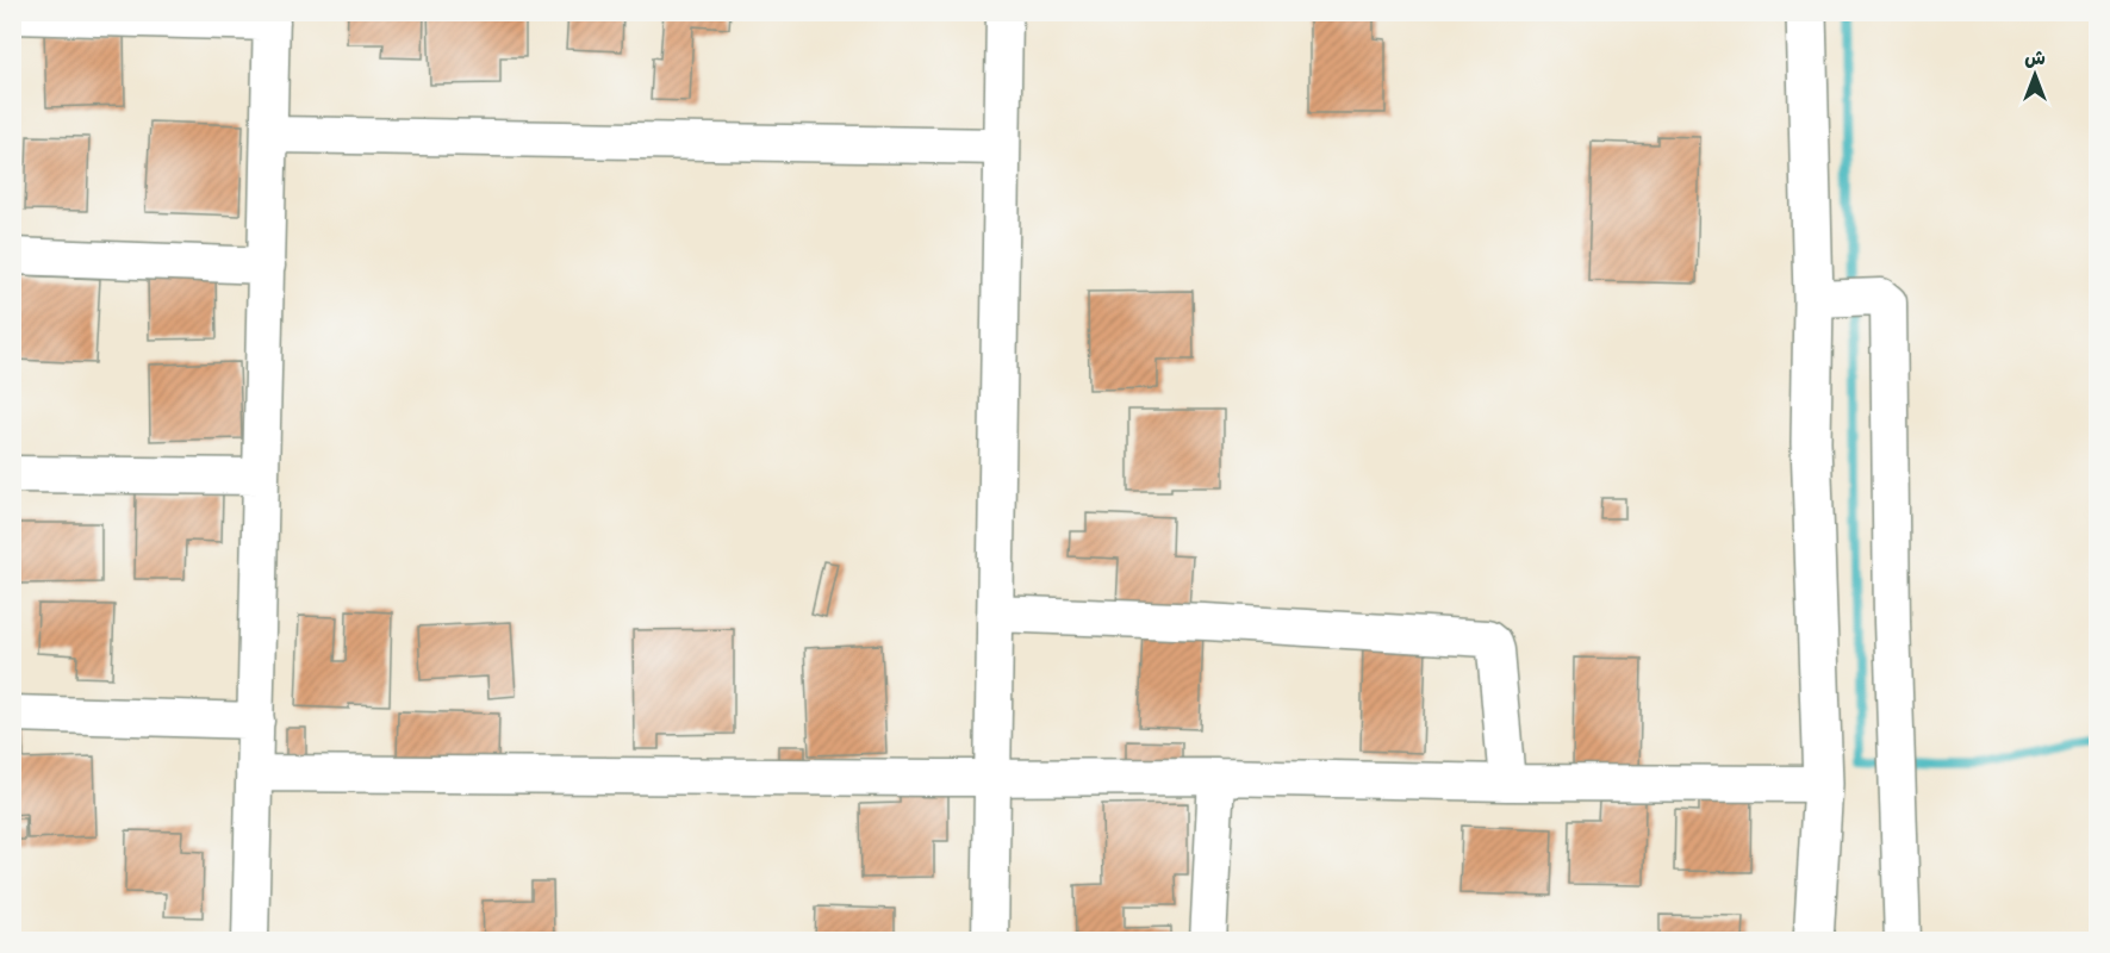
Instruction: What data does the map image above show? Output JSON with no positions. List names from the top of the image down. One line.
{"north":"top"}
